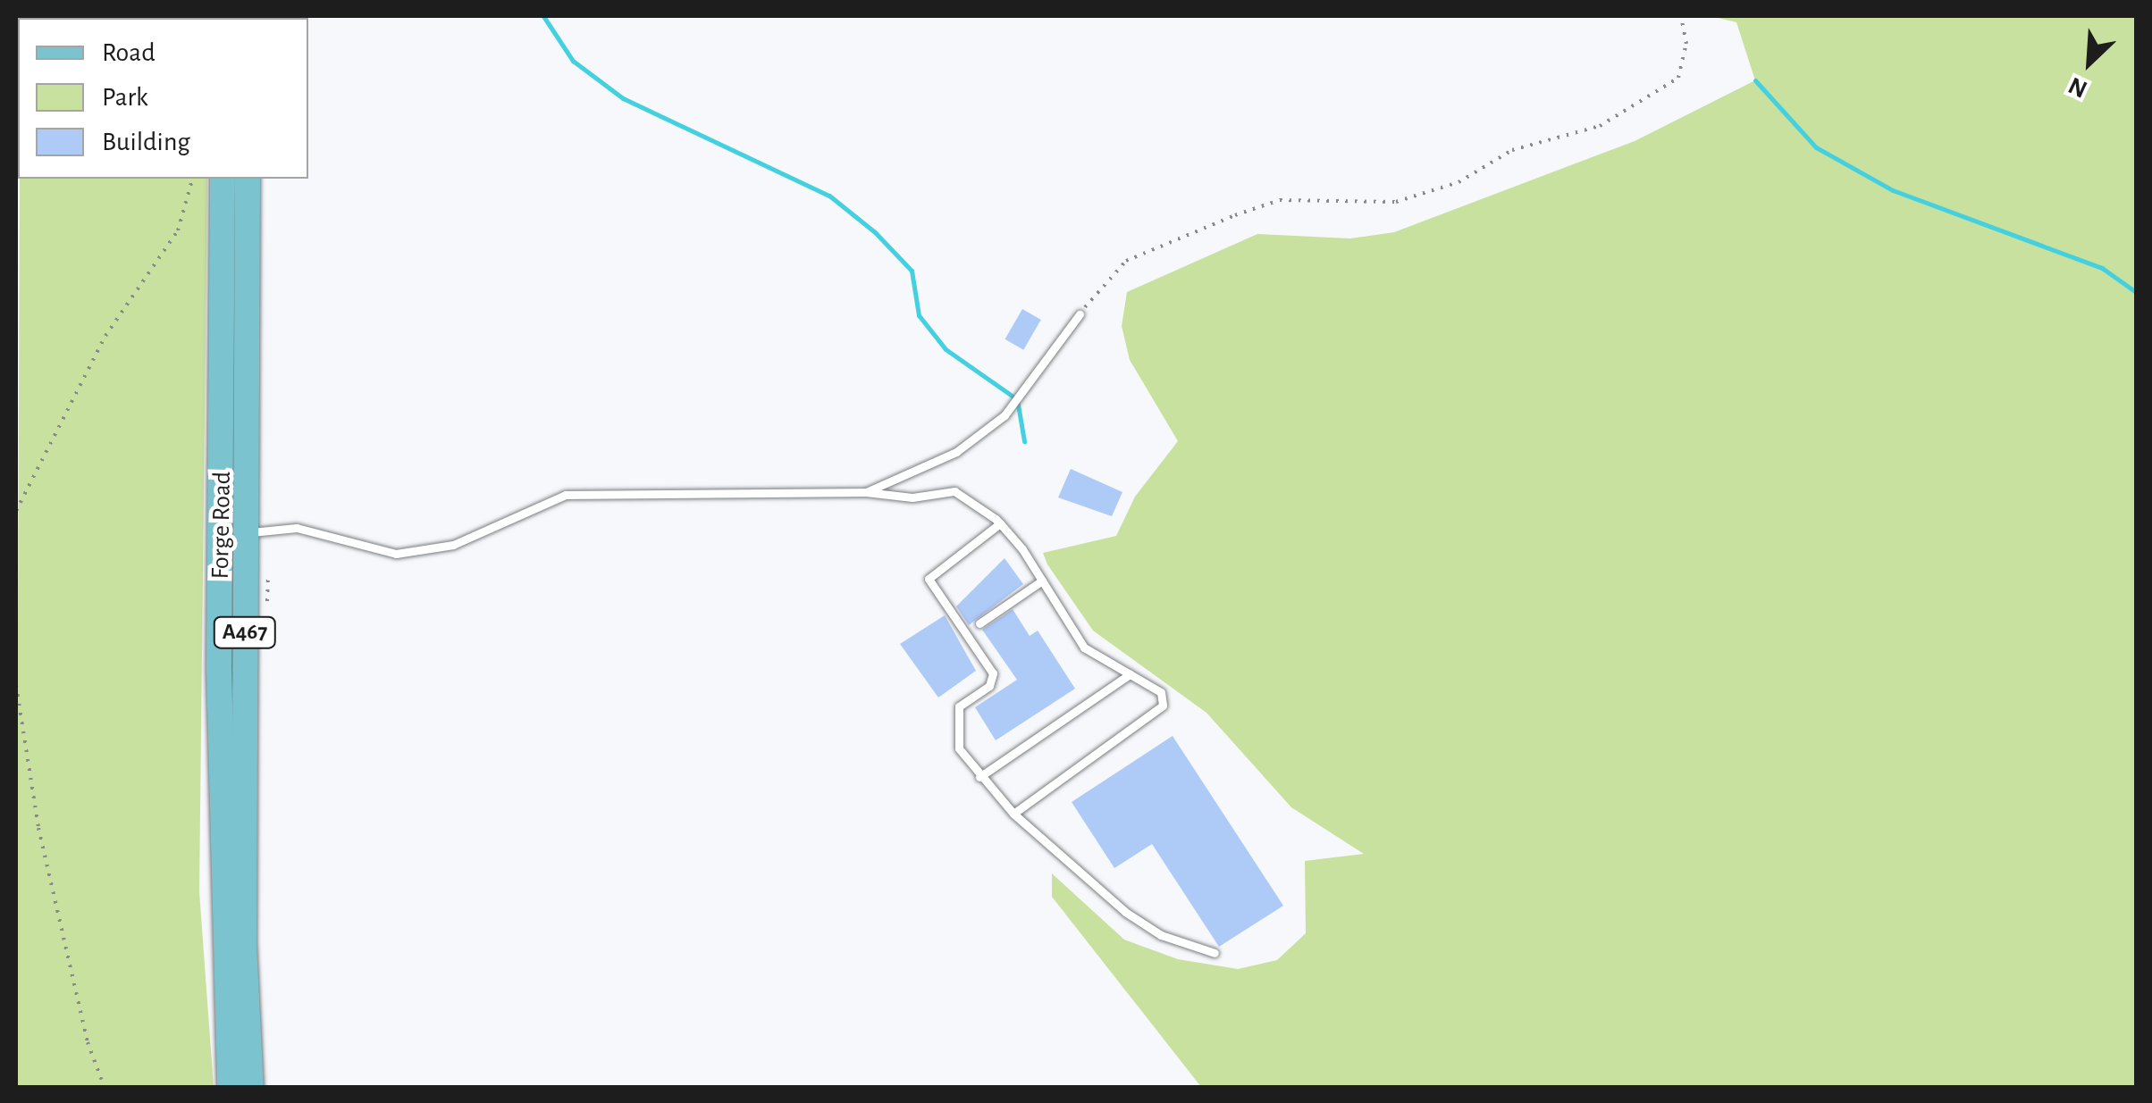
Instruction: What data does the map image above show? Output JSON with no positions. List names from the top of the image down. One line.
{"streets":{"main road":["Forge Road","A467"]},"legend":["Road","Park","Building"],"north":"bottom left"}
